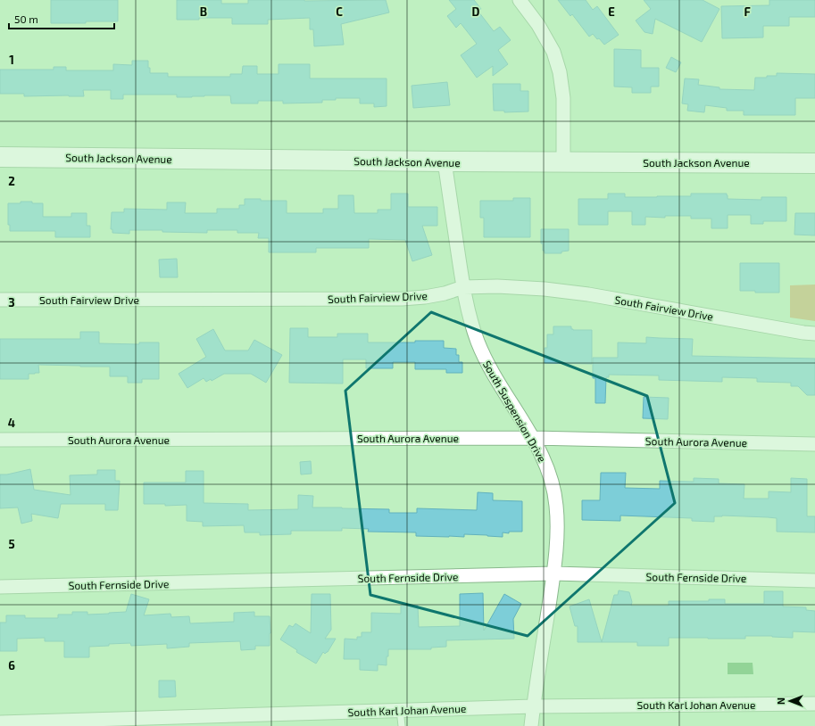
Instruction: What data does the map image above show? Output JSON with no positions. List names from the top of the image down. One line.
{"streets":{"main road":["South Jackson Avenue"],"street":["South Fairview Drive","South Suspension Drive","South Aurora Avenue","South Fernside Drive","South Karl Johan Avenue"]},"crossings":[["South Jackson Avenue","South Suspension Drive"],["South Fairview Drive","South Suspension Drive"],["South Suspension Drive","South Aurora Avenue"],["South Suspension Drive","South Fernside Drive"],["South Suspension Drive","South Karl Johan Avenue"]],"scale_bar":"50 m","north":"left","grid":{"columns":["B","C","D","E","F"],"rows":["1","2","3","4","5","6"]}}
